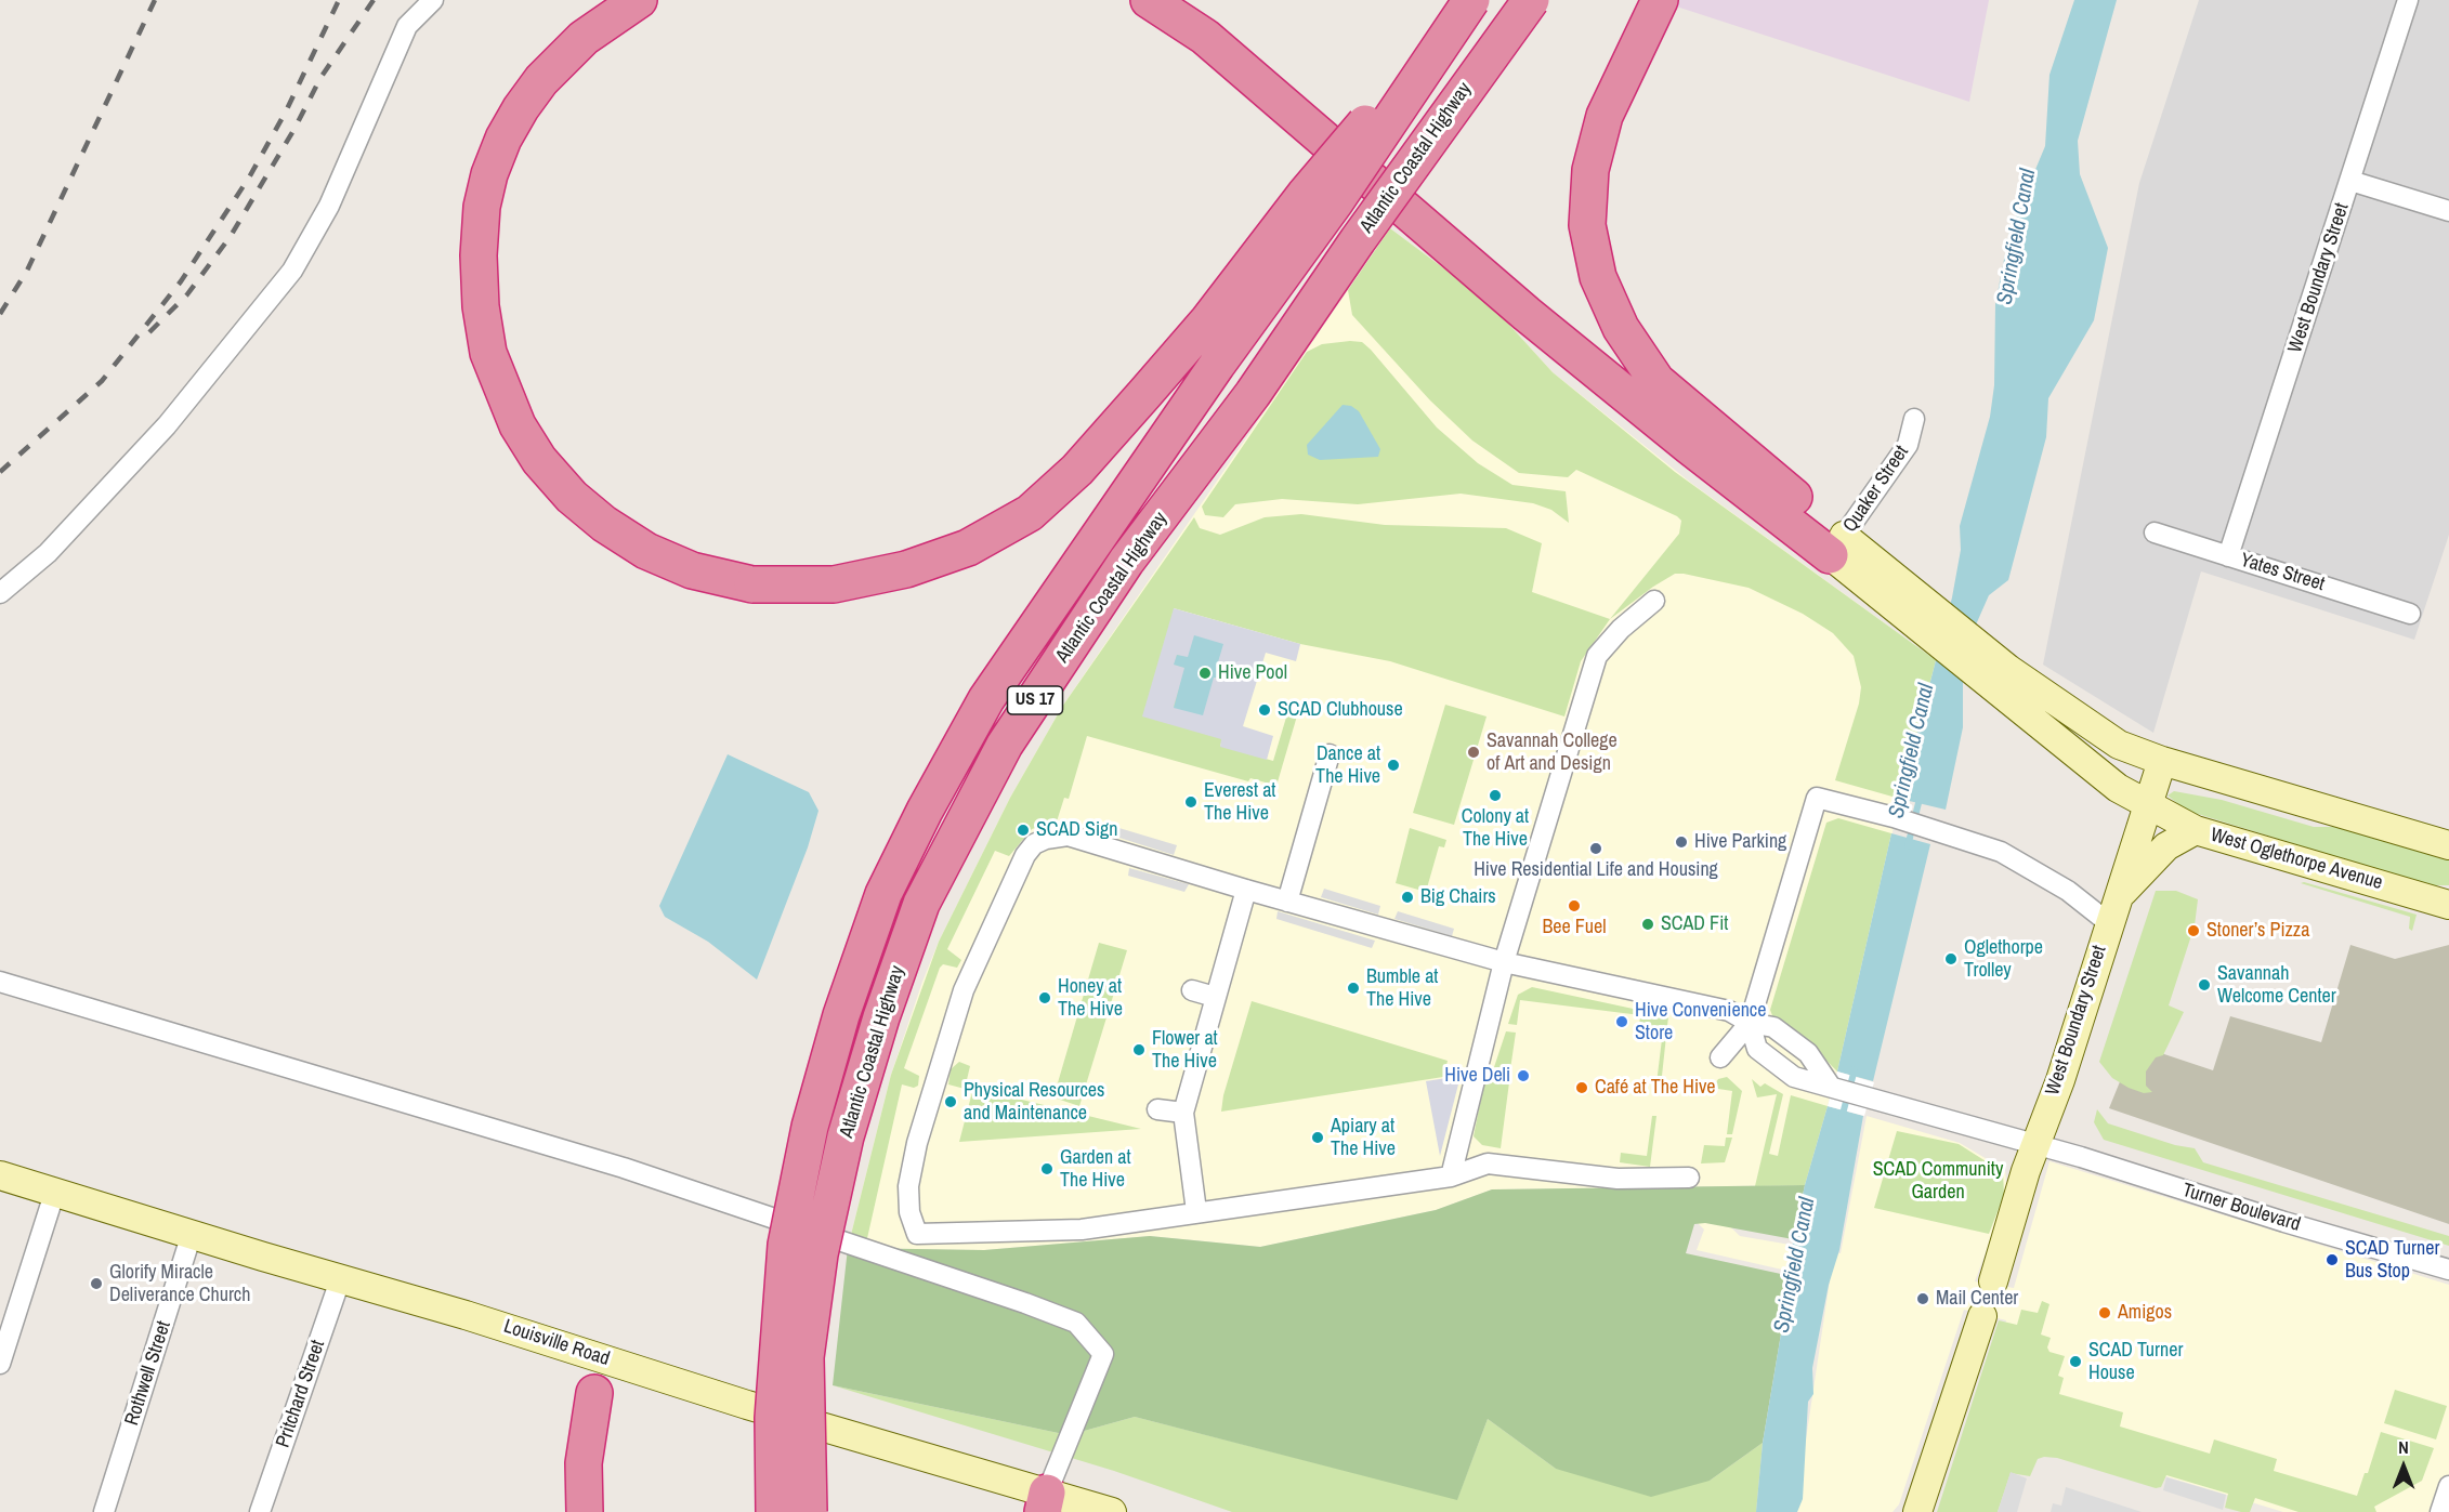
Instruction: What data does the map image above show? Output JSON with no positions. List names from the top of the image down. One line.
{"streets":{"highway":["Atlantic Coastal Highway","US 17"],"main road":["West Boundary Street","West Oglethorpe Avenue","Louisville Road"],"street":["Quaker Street","Yates Street","Turner Boulevard","Rothwell Street","Pritchard Street"]},"crossings":[["West Boundary Street","Yates Street"],["West Boundary Street","West Oglethorpe Avenue"],["West Boundary Street","Turner Boulevard"],["Louisville Road","Rothwell Street"],["Louisville Road","Pritchard Street"]],"water":["Springfield Canal"],"parks":["SCAD Community Garden"],"places":["Hive Pool","SCAD Clubhouse","Savannah College of Art and Design","Dance at The Hive","Colony at The Hive","Everest at The Hive","SCAD Sign","Hive Parking","Hive Residential Life and Housing","Big Chairs","Bee Fuel","SCAD Fit","Stoner’s Pizza","Oglethorpe Trolley","Savannah Welcome Center","Bumble at The Hive","Honey at The Hive","Hive Convenience Store","Flower at The Hive","Hive Deli","Café at The Hive","Physical Resources and Maintenance","Apiary at The Hive","Garden at The Hive","SCAD Turner Bus Stop","Glorify Miracle Deliverance Church","Mail Center","Amigos","SCAD Turner House"],"north":"top"}
